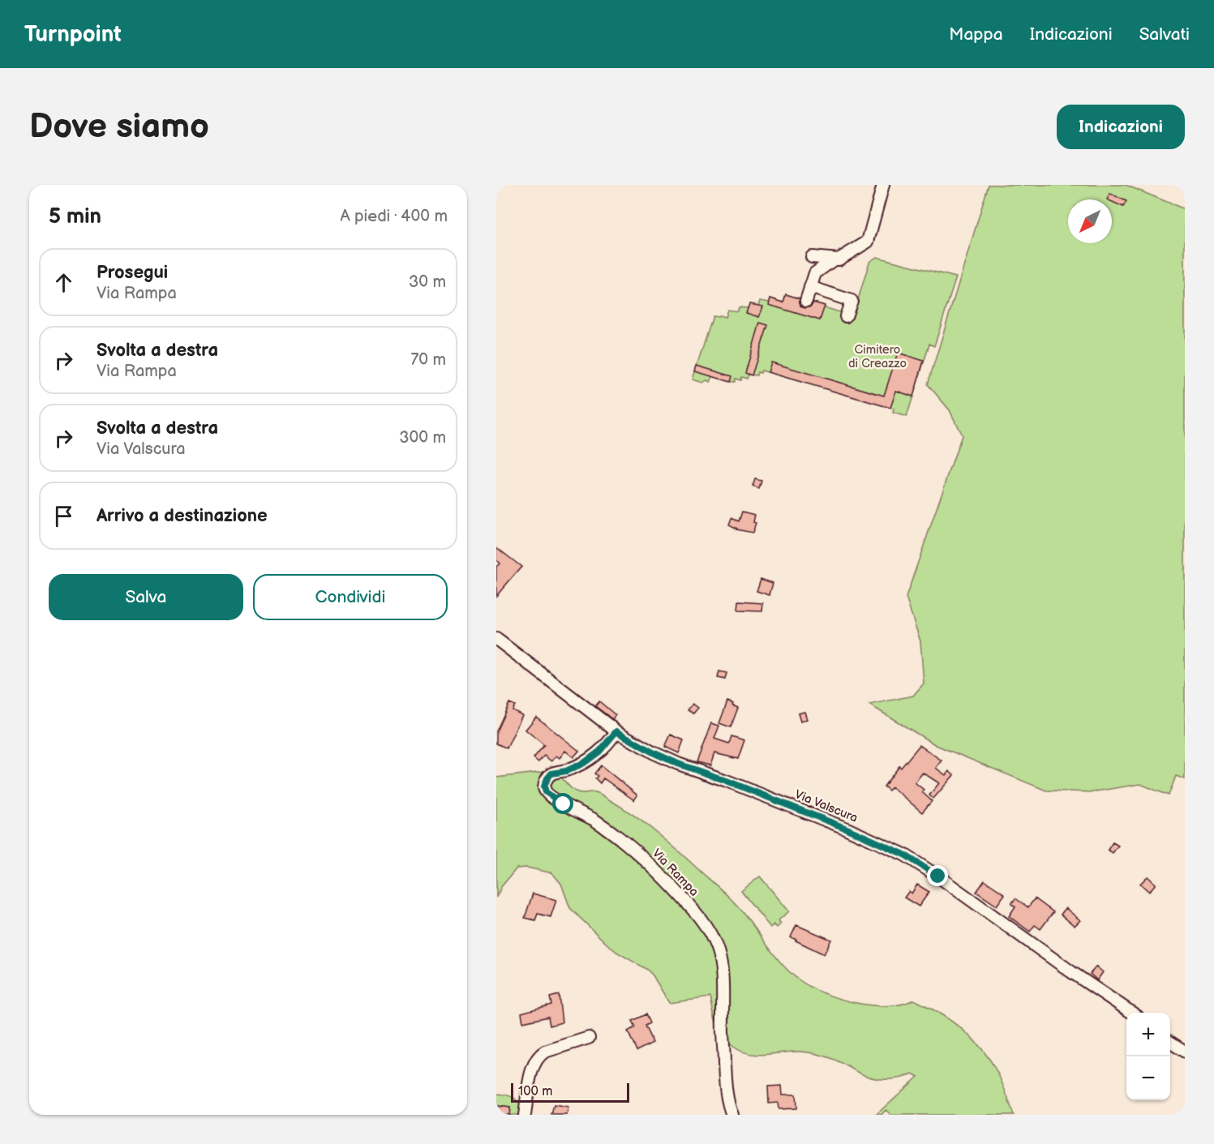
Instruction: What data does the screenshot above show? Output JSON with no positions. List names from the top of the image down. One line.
{"streets":{"street":["Via Valscura","Via Rampa"]},"crossings":[["Via Valscura","Via Rampa"]],"parks":["Cimitero di Creazzo"],"scale_bar":"100 m","north":"bottom left","page":{"header":"Turnpoint","nav":["Mappa","Indicazioni","Salvati"],"buttons":["Indicazioni",["Salva","Condividi"]],"title":"Dove siamo","heading":["5 min","A piedi · 400 m"],"list":[["Prosegui","Via Rampa","30 m"],["Svolta a destra","Via Rampa","70 m"],["Svolta a destra","Via Valscura","300 m"],"Arrivo a destinazione"],"map_buttons":["+","−"],"scale":"100 m"}}
